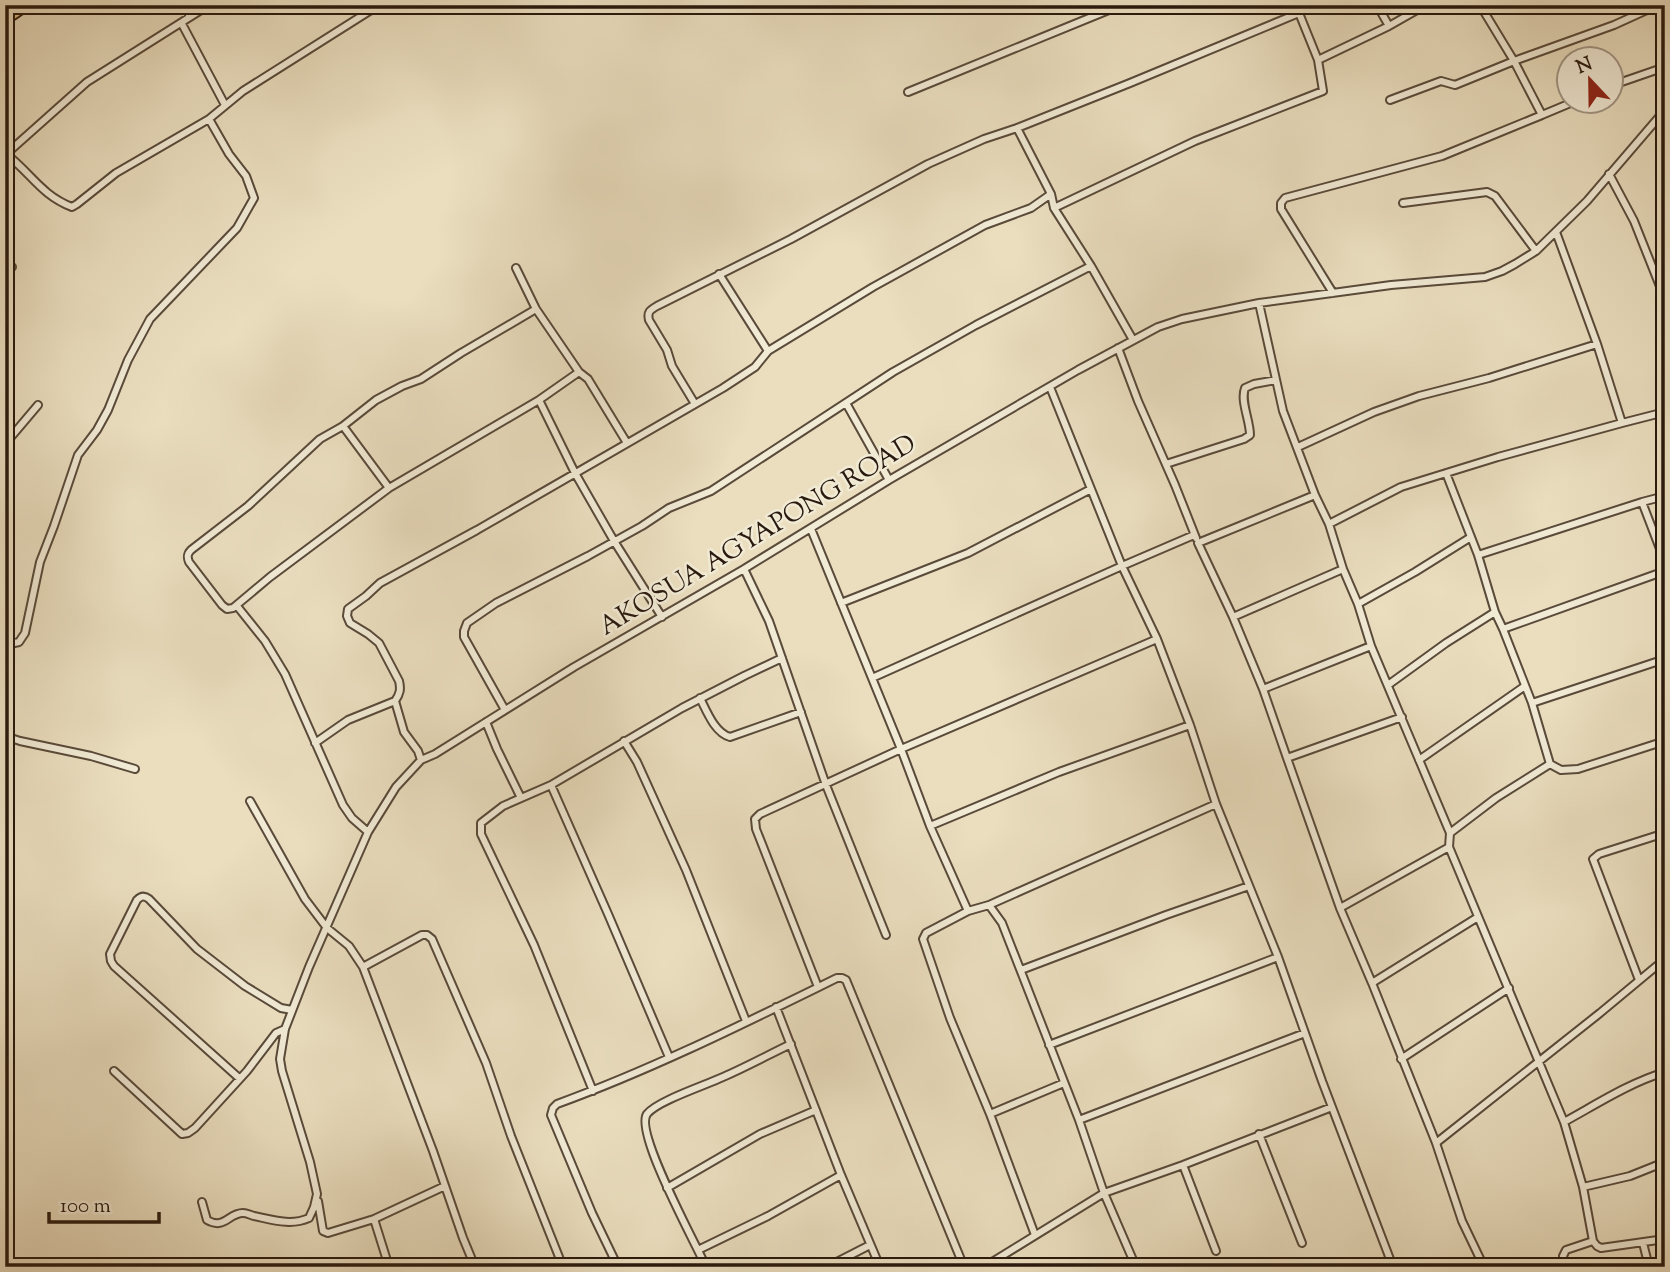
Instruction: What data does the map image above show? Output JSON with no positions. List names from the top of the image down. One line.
{"streets":{"street":["AKOSUA AGYAPONG ROAD"]},"scale_bar":"100 m","north":"top"}
